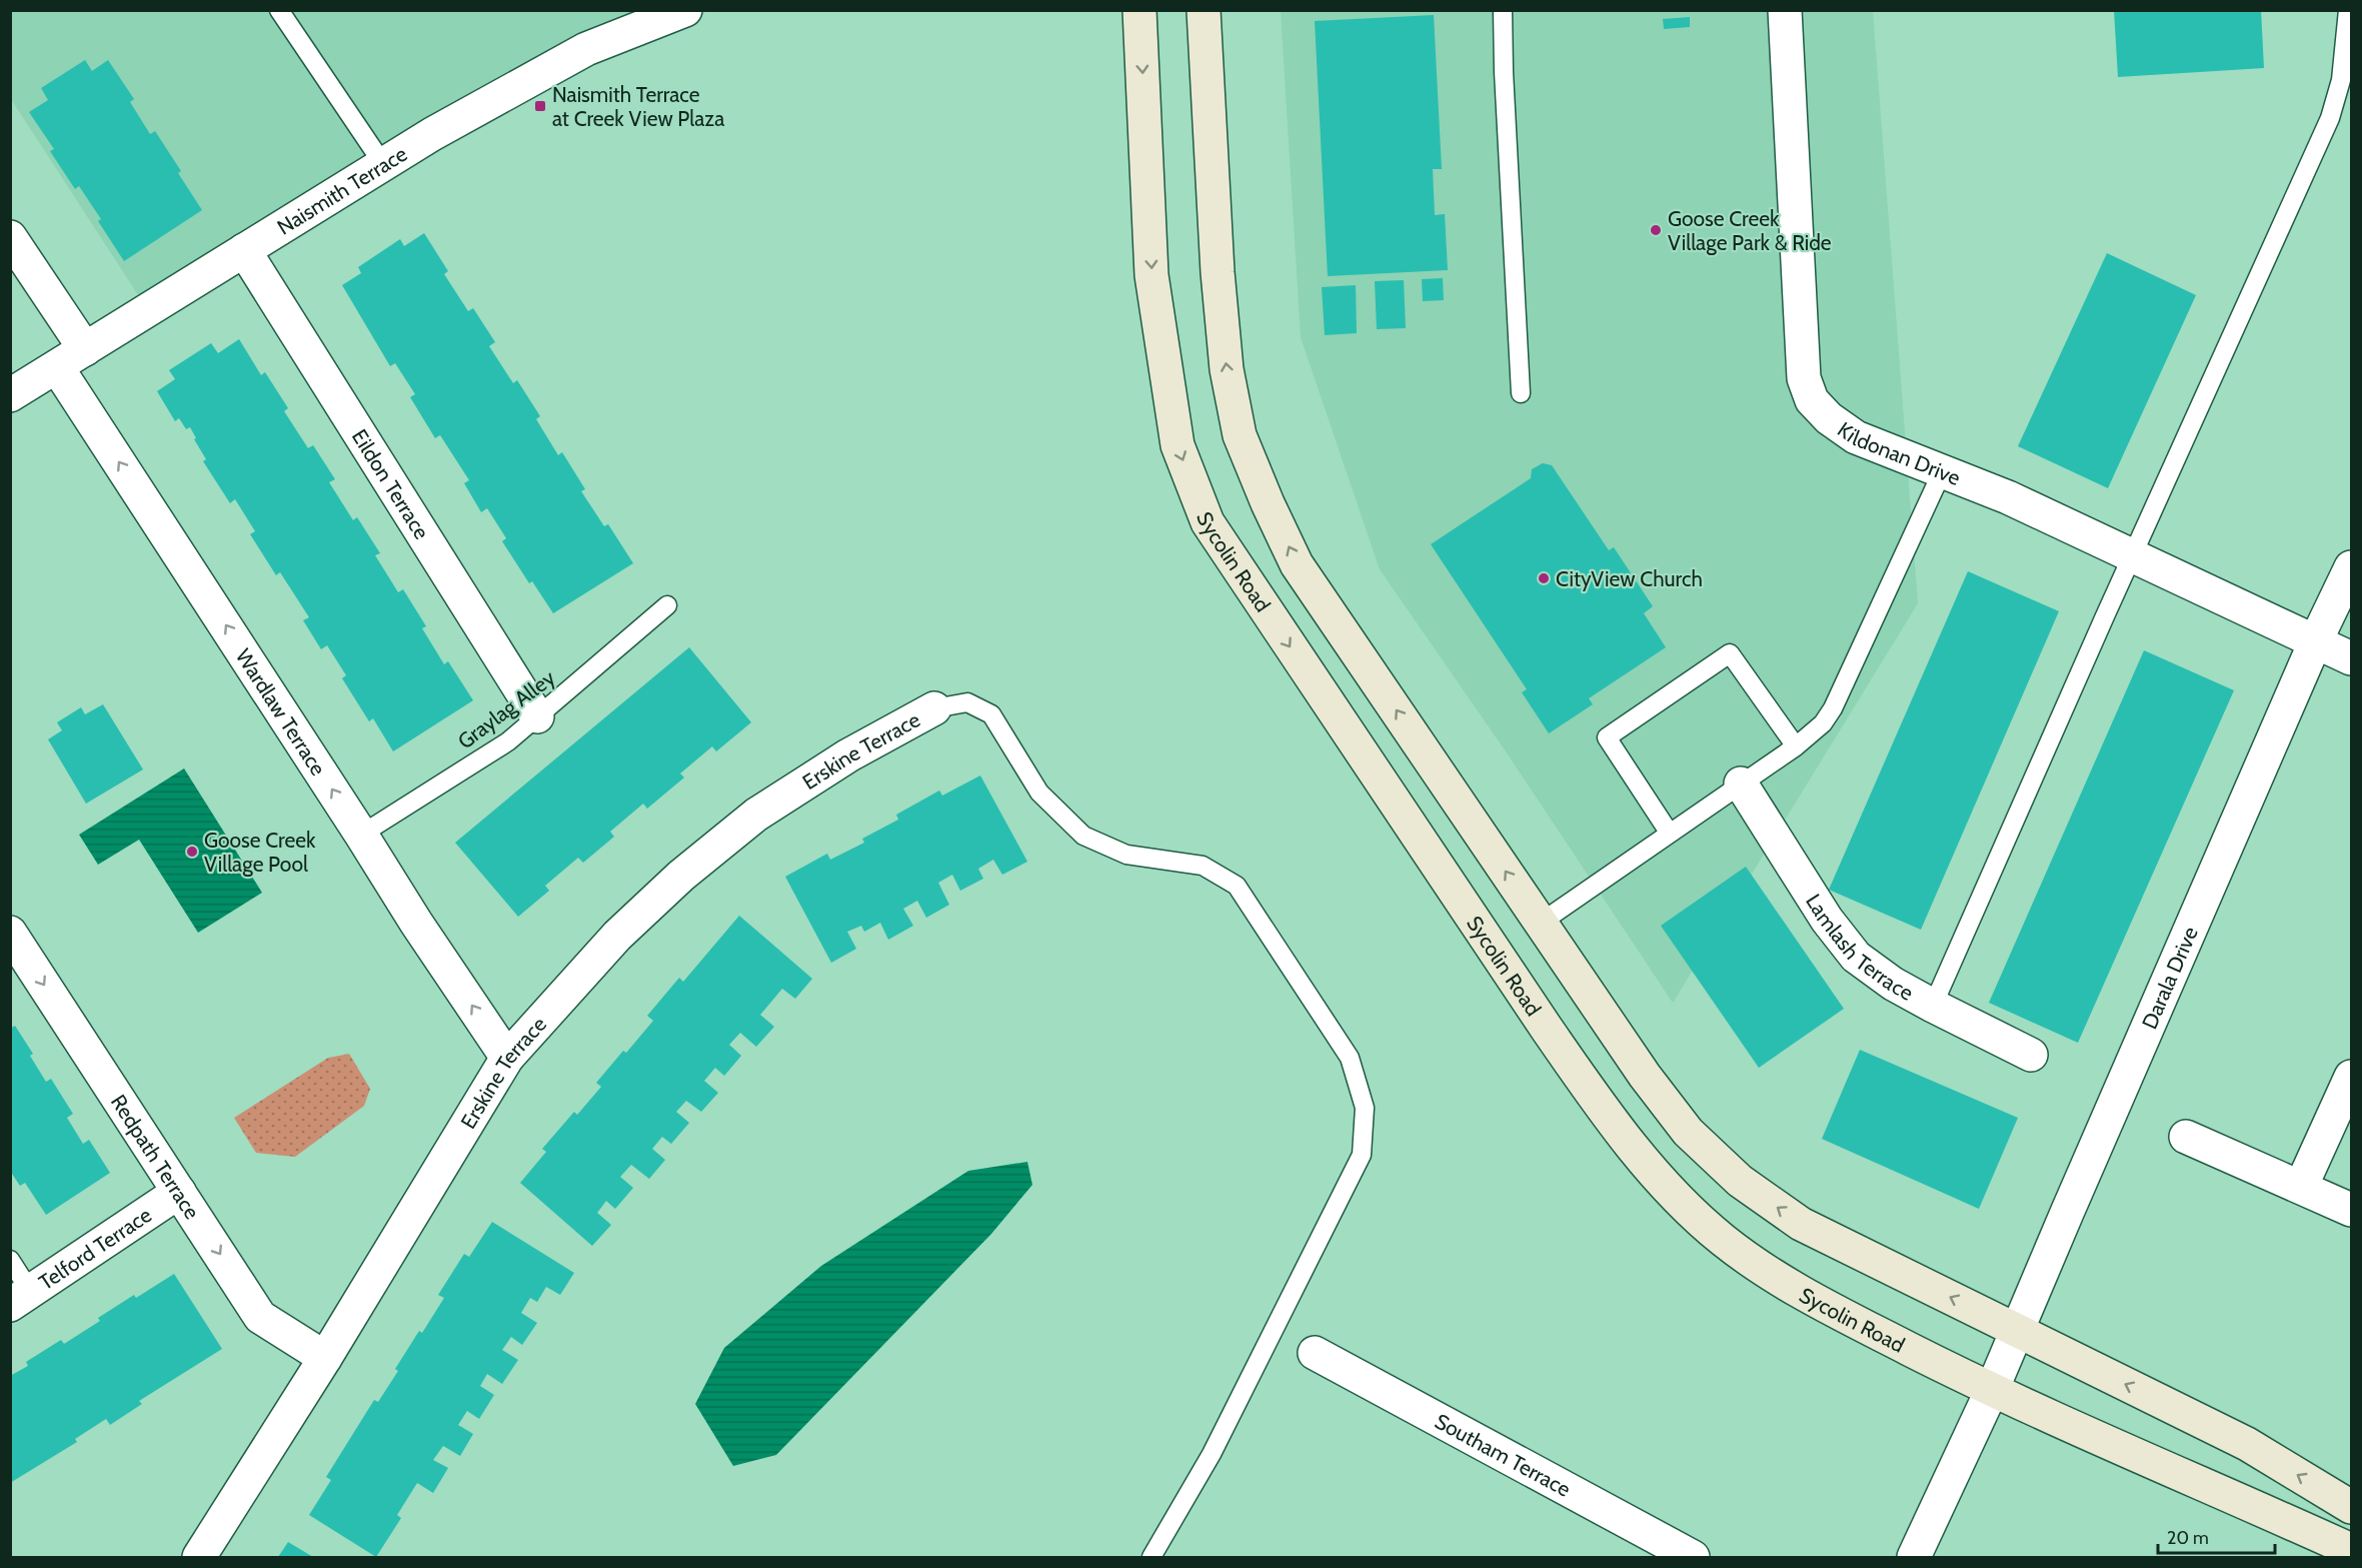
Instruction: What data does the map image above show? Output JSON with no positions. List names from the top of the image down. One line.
{"streets":{"main road":["Sycolin Road"],"street":["Naismith Terrace","Kildonan Drive","Eildon Terrace","Wardlaw Terrace","Erskine Terrace","Lamlash Terrace","Darala Drive","Redpath Terrace","Telford Terrace","Southam Terrace"],"lane":["Graylag Alley"]},"crossings":[["Naismith Terrace","Eildon Terrace"],["Naismith Terrace","Wardlaw Terrace"],["Kildonan Drive","Darala Drive"],["Eildon Terrace","Graylag Alley"],["Sycolin Road","Darala Drive"],["Graylag Alley","Wardlaw Terrace"],["Wardlaw Terrace","Erskine Terrace"],["Erskine Terrace","Redpath Terrace"],["Redpath Terrace","Telford Terrace"]],"one_way":["Wardlaw Terrace","Redpath Terrace"],"places":{"transit":["Naismith Terrace at Creek View Plaza"],"other":["Goose Creek Village Park & Ride","CityView Church","Goose Creek Village Pool"]},"scale_bar":"20 m"}
